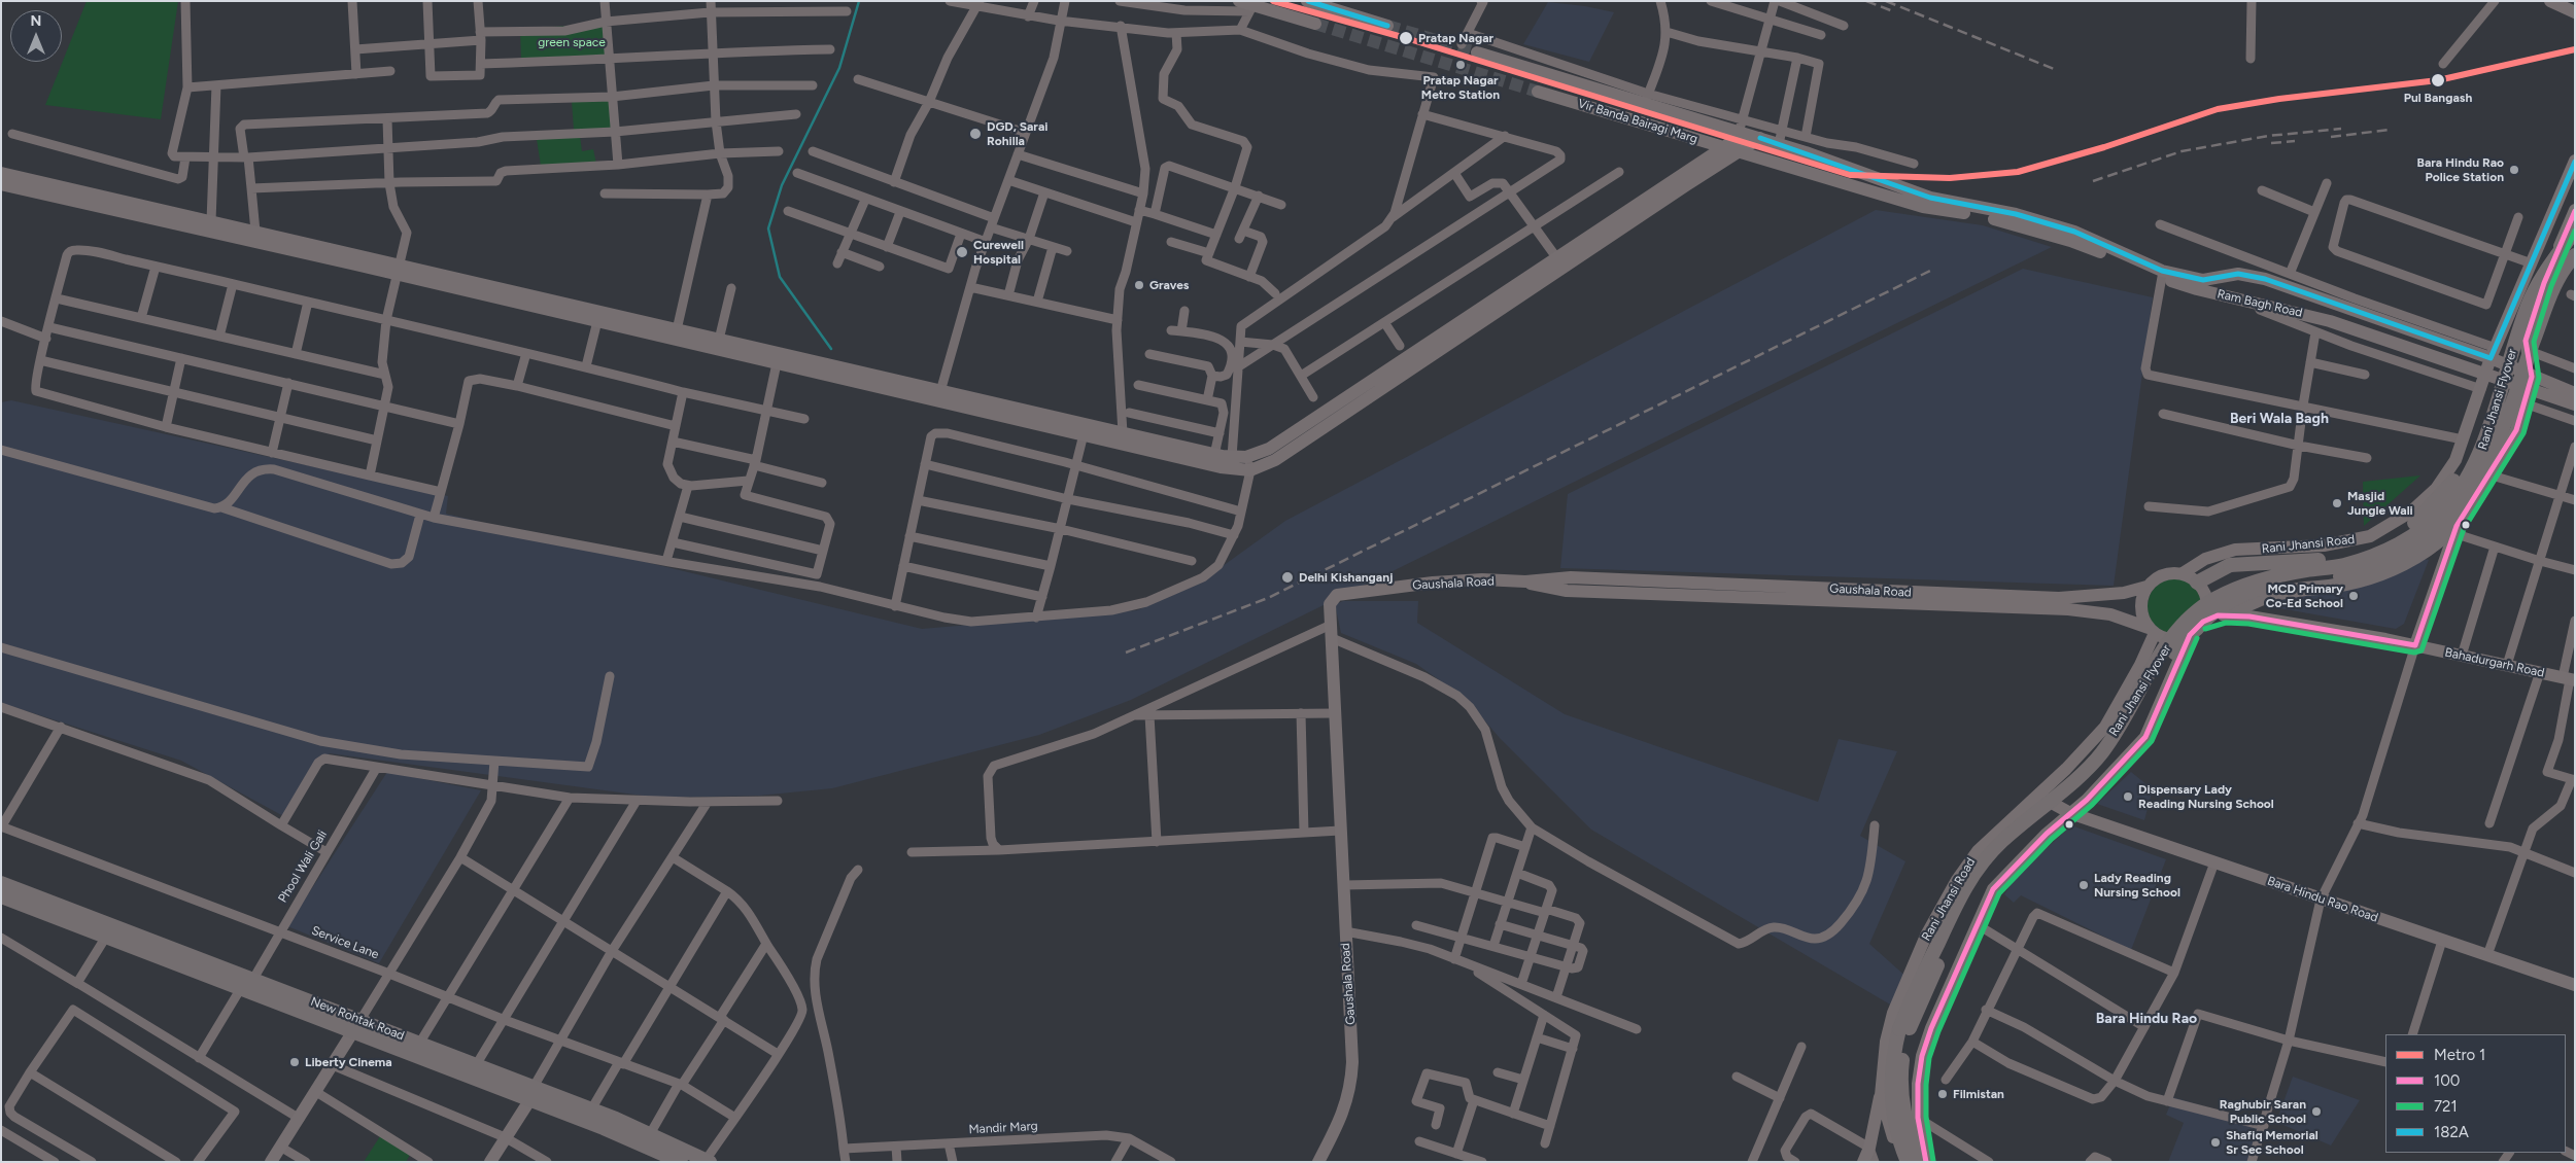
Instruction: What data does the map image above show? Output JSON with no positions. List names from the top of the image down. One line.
{"streets":{"main road":["Rani Jhansi Flyover","New Rohtak Road"],"street":["Vir Banda Bairagi Marg","Ram Bagh Road","Rani Jhansi Road","Gaushala Road","Bahadurgarh Road","Phool Wali Gali","Bara Hindu Rao Road","Service Lane","Mandir Marg"]},"crossings":[["Vir Banda Bairagi Marg","Ram Bagh Road"],["Ram Bagh Road","Rani Jhansi Road"],["Rani Jhansi Road","Gaushala Road"],["Rani Jhansi Road","Bara Hindu Rao Road"],["Phool Wali Gali","Service Lane"],["Phool Wali Gali","New Rohtak Road"]],"districts":["Beri Wala Bagh","Bara Hindu Rao"],"parks":["green space"],"places":["Pratap Nagar","Pratap Nagar Metro Station","Pul Bangash","DGD, Sarai Rohilla","Bara Hindu Rao Police Station","Curewell Hospital","Graves","Masjid Jungle Wali","Delhi Kishanganj","MCD Primary Co-Ed School","Dispensary Lady Reading Nursing School","Lady Reading Nursing School","Liberty Cinema","Filmistan","Raghubir Saran Public School","Shafiq Memorial Sr Sec School"],"lines":["metro line 1","transit line 182A","transit line 100","transit line 721"],"legend":["Metro 1","100","721","182A"],"north":"top"}
